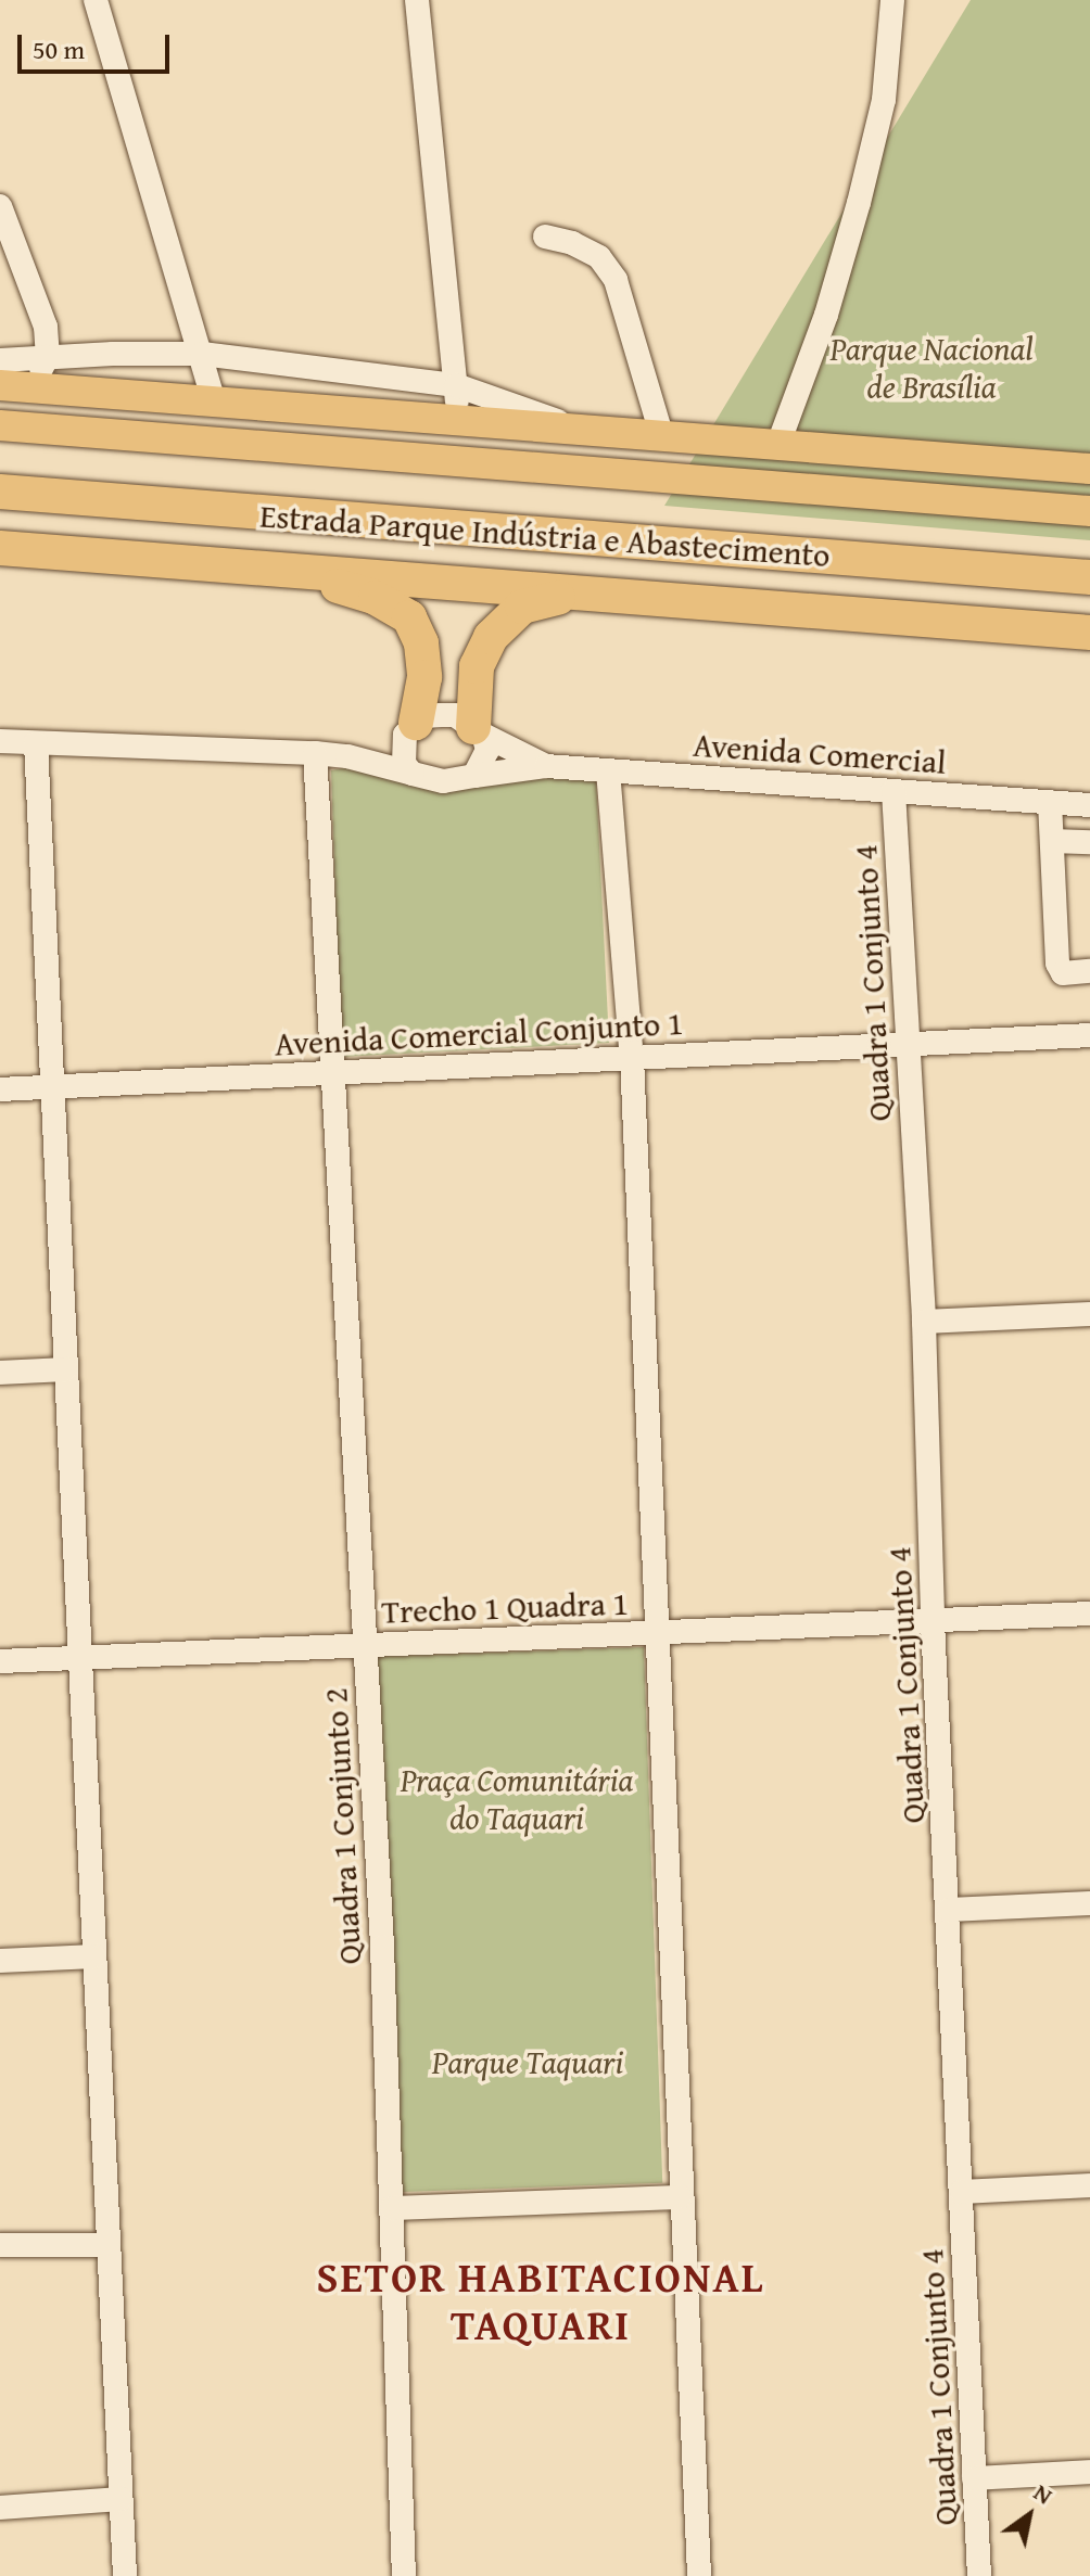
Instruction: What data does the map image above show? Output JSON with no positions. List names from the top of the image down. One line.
{"streets":{"highway":["Estrada Parque Indústria e Abastecimento"],"street":["Avenida Comercial","Quadra 1 Conjunto 4","Avenida Comercial Conjunto 1","Trecho 1 Quadra 1","Quadra 1 Conjunto 2"]},"crossings":[["Avenida Comercial","Quadra 1 Conjunto 4"],["Quadra 1 Conjunto 4","Avenida Comercial Conjunto 1"],["Quadra 1 Conjunto 4","Trecho 1 Quadra 1"],["Avenida Comercial Conjunto 1","Quadra 1 Conjunto 2"],["Trecho 1 Quadra 1","Quadra 1 Conjunto 2"]],"districts":["SETOR HABITACIONAL TAQUARI"],"parks":["Parque Nacional de Brasília","Praça Comunitária do Taquari","Parque Taquari"],"scale_bar":"50 m","north":"top right"}
